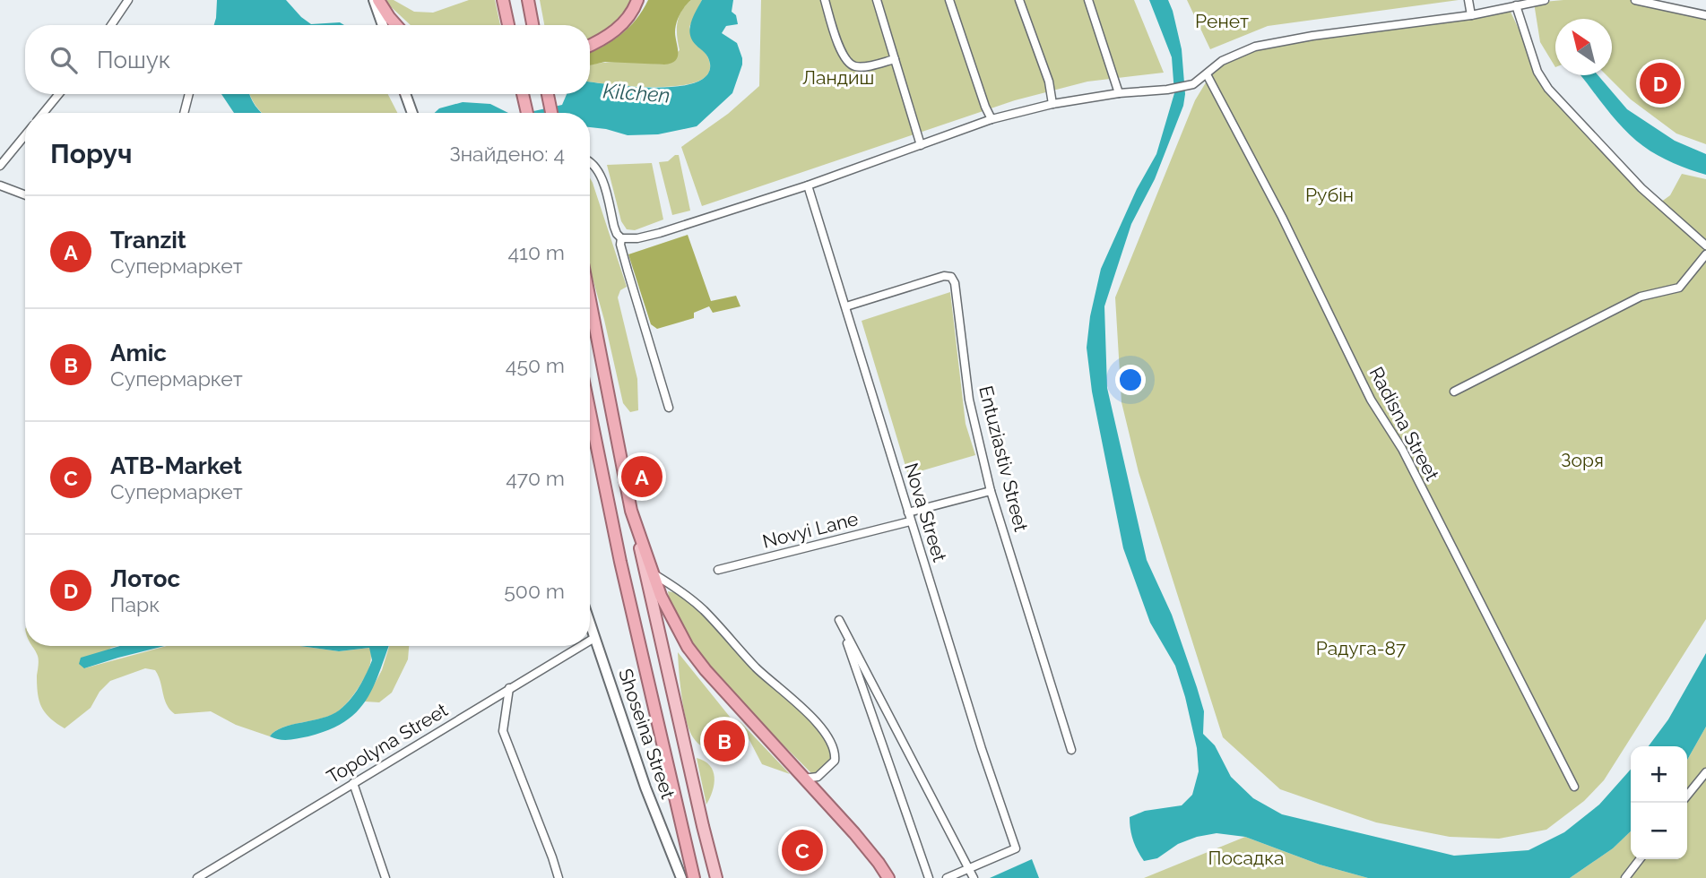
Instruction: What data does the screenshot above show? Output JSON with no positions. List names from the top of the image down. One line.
{"streets":{"main road":["Shoseina Street"],"street":["Radisna Street","Entuziastiv Street","Nova Street","Novyi Lane","Topolyna Street"]},"crossings":[["Entuziastiv Street","Nova Street"],["Entuziastiv Street","Novyi Lane"],["Nova Street","Novyi Lane"],["Shoseina Street","Topolyna Street"]],"water":["Kilchen"],"parks":["Ренет","Ландиш","Рубін","Зоря","Радуга-87","Посадка"],"north":"top left","page":{"search":"Пошук","pins":["D","A","B","C"],"heading":["Поруч","Знайдено: 4"],"list":[{"mark":"A","name":"Tranzit","note":"Супермаркет","value":"410 m"},{"mark":"B","name":"Amic","note":"Супермаркет","value":"450 m"},{"mark":"C","name":"ATB-Market","note":"Супермаркет","value":"470 m"},{"mark":"D","name":"Лотос","note":"Парк","value":"500 m"}],"map_buttons":["+","−"]}}
